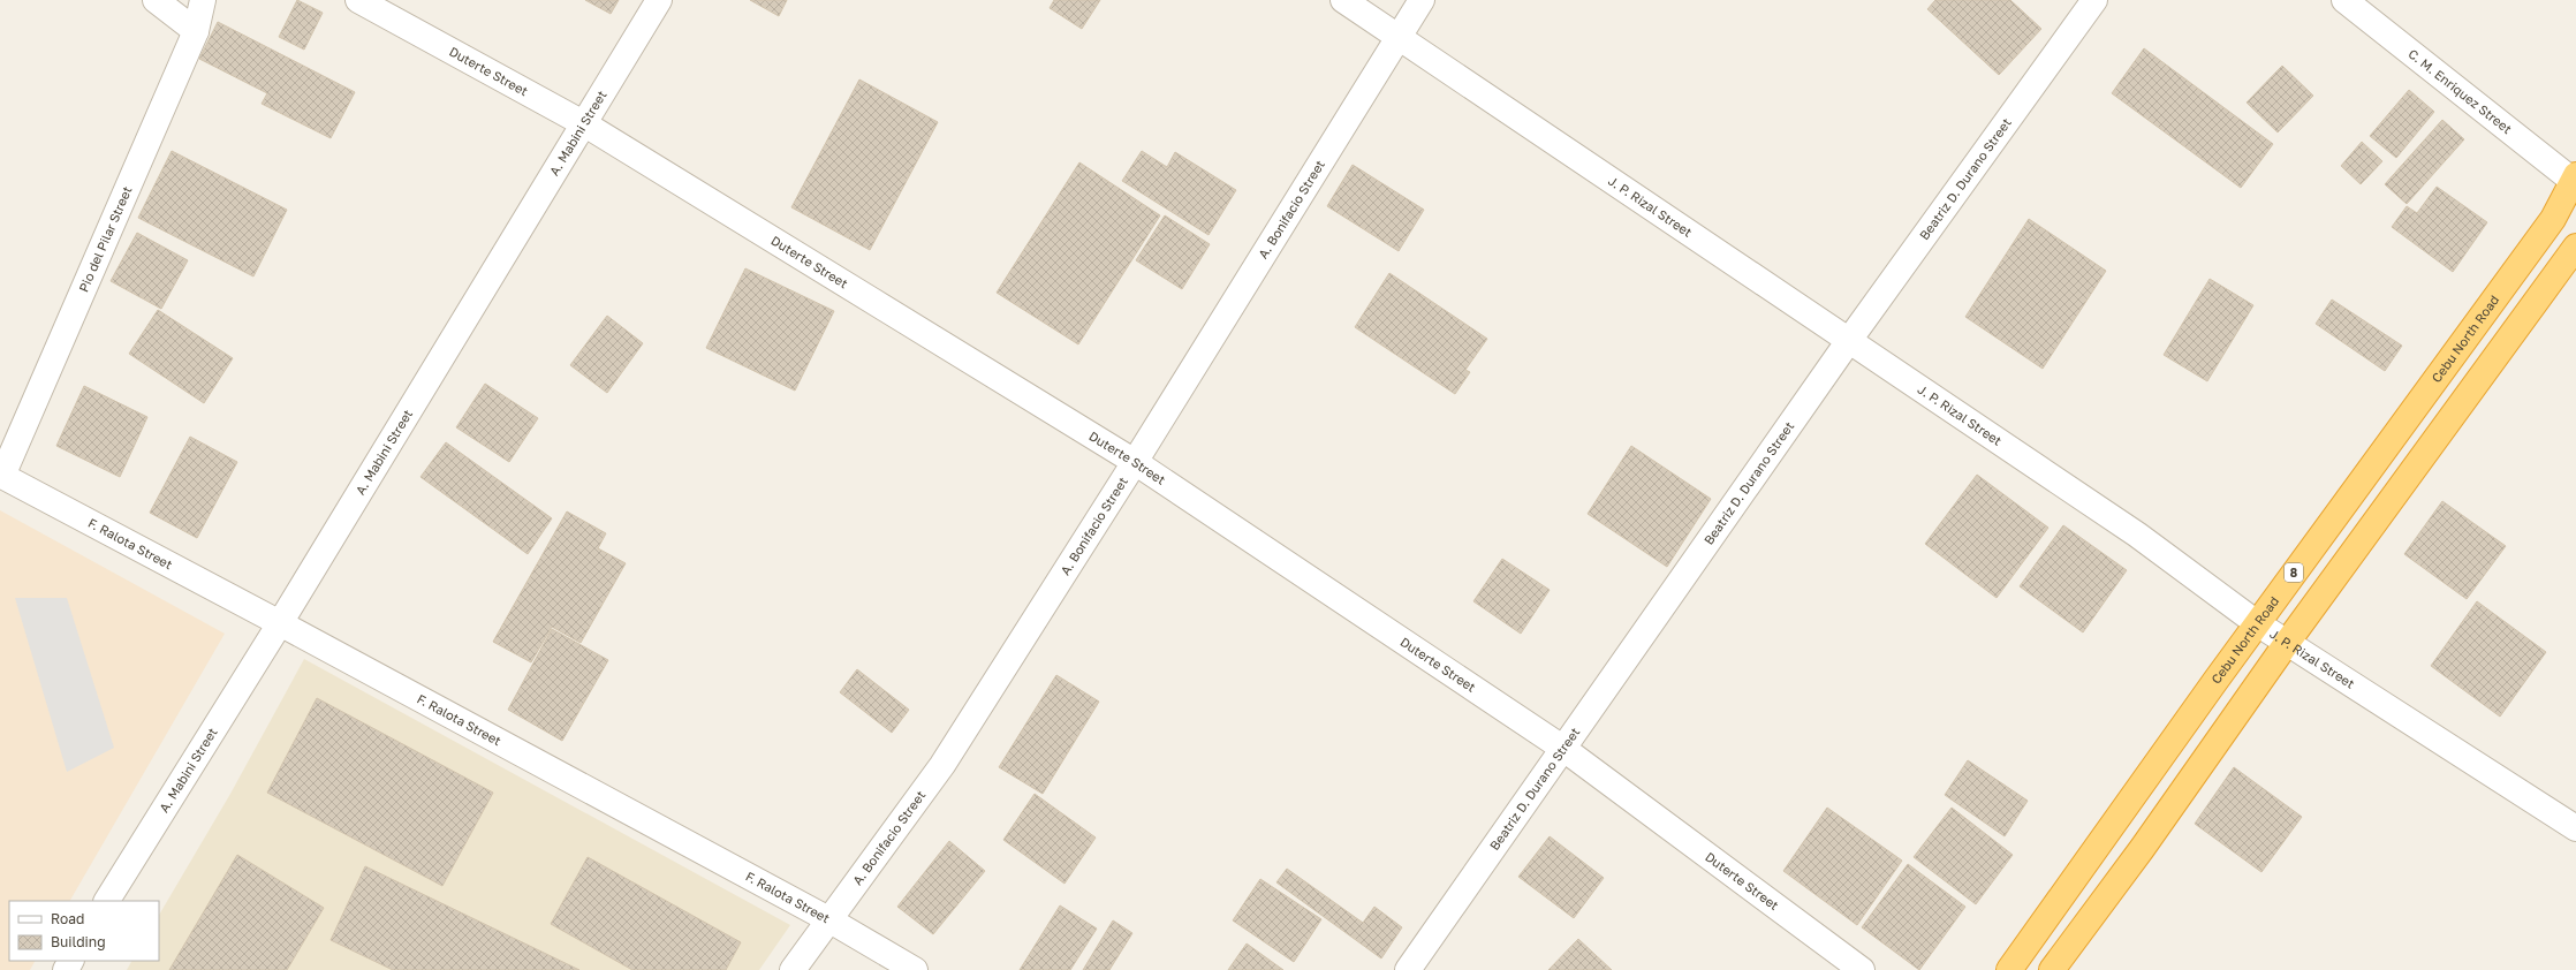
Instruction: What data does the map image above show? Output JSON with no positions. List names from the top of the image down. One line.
{"streets":{"highway":["Cebu North Road","8"],"street":["Duterte Street","C. M. Enriquez Street","A. Mabini Street","Beatriz D. Durano Street","J. P. Rizal Street","A. Bonifacio Street","Pio del Pilar Street","F. Ralota Street"]},"crossings":[["Duterte Street","A. Mabini Street"],["Duterte Street","Beatriz D. Durano Street"],["Duterte Street","A. Bonifacio Street"],["C. M. Enriquez Street","Cebu North Road"],["A. Mabini Street","F. Ralota Street"],["Beatriz D. Durano Street","J. P. Rizal Street"],["J. P. Rizal Street","A. Bonifacio Street"],["J. P. Rizal Street","Cebu North Road"],["A. Bonifacio Street","F. Ralota Street"],["Pio del Pilar Street","F. Ralota Street"]],"legend":["Road","Building"]}
